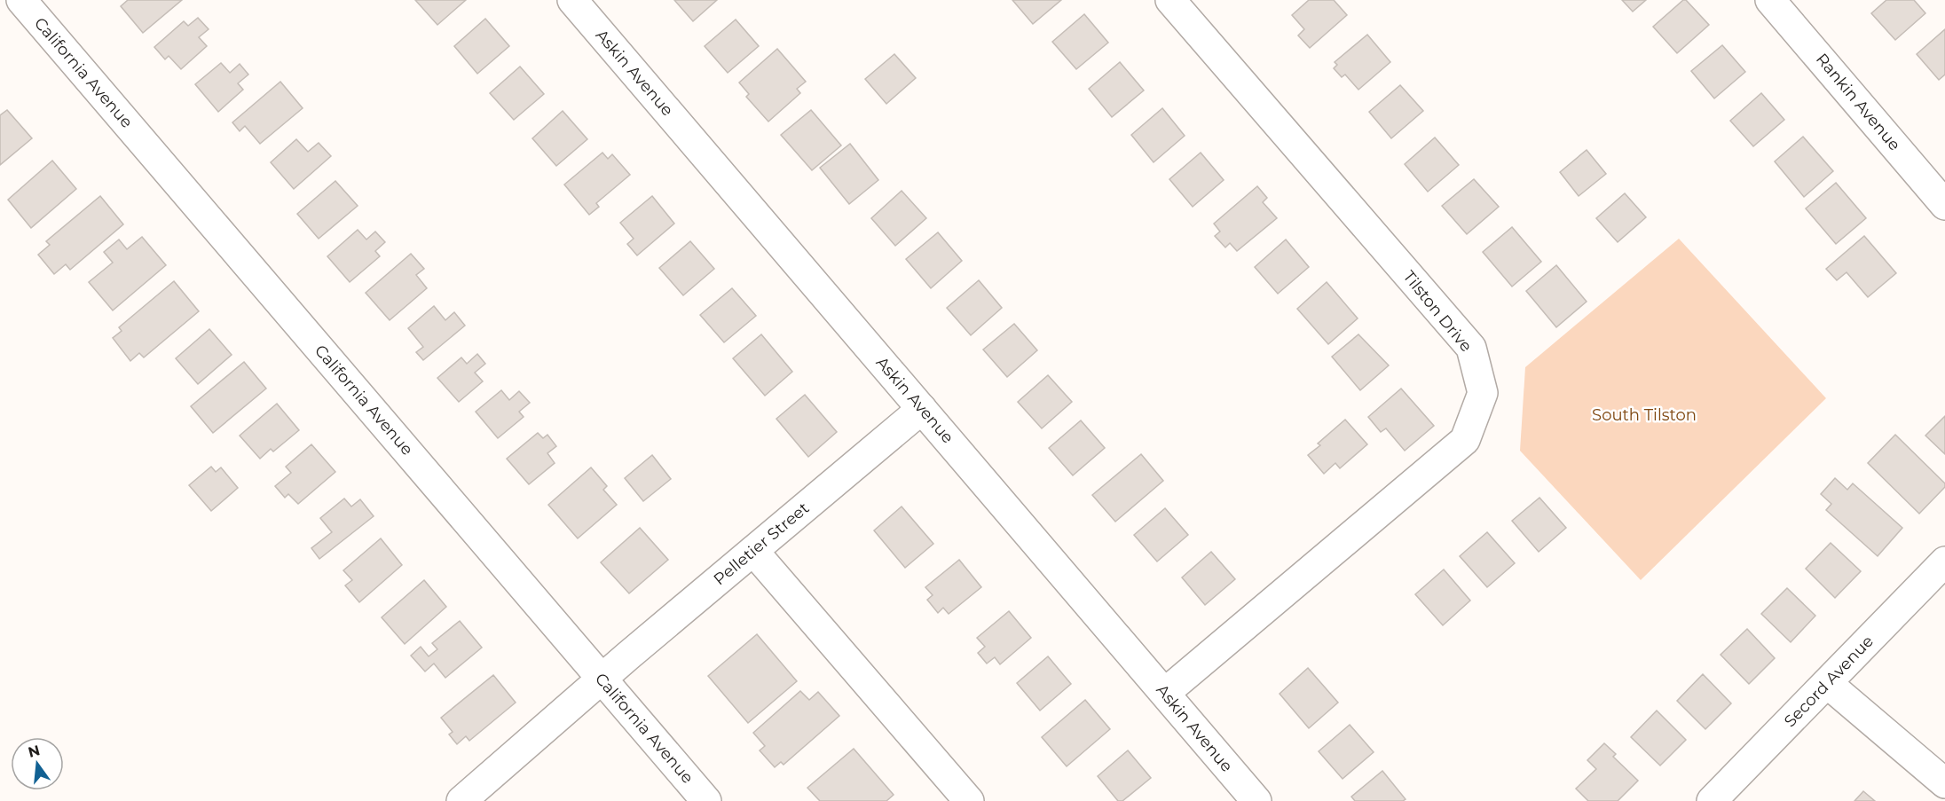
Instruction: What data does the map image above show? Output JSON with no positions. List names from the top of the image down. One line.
{"streets":{"street":["California Avenue","Askin Avenue","Rankin Avenue","Tilston Drive","Pelletier Street","Secord Avenue"]},"crossings":[["California Avenue","Pelletier Street"],["Askin Avenue","Tilston Drive"],["Askin Avenue","Pelletier Street"]],"parks":["South Tilston"],"north":"top"}
